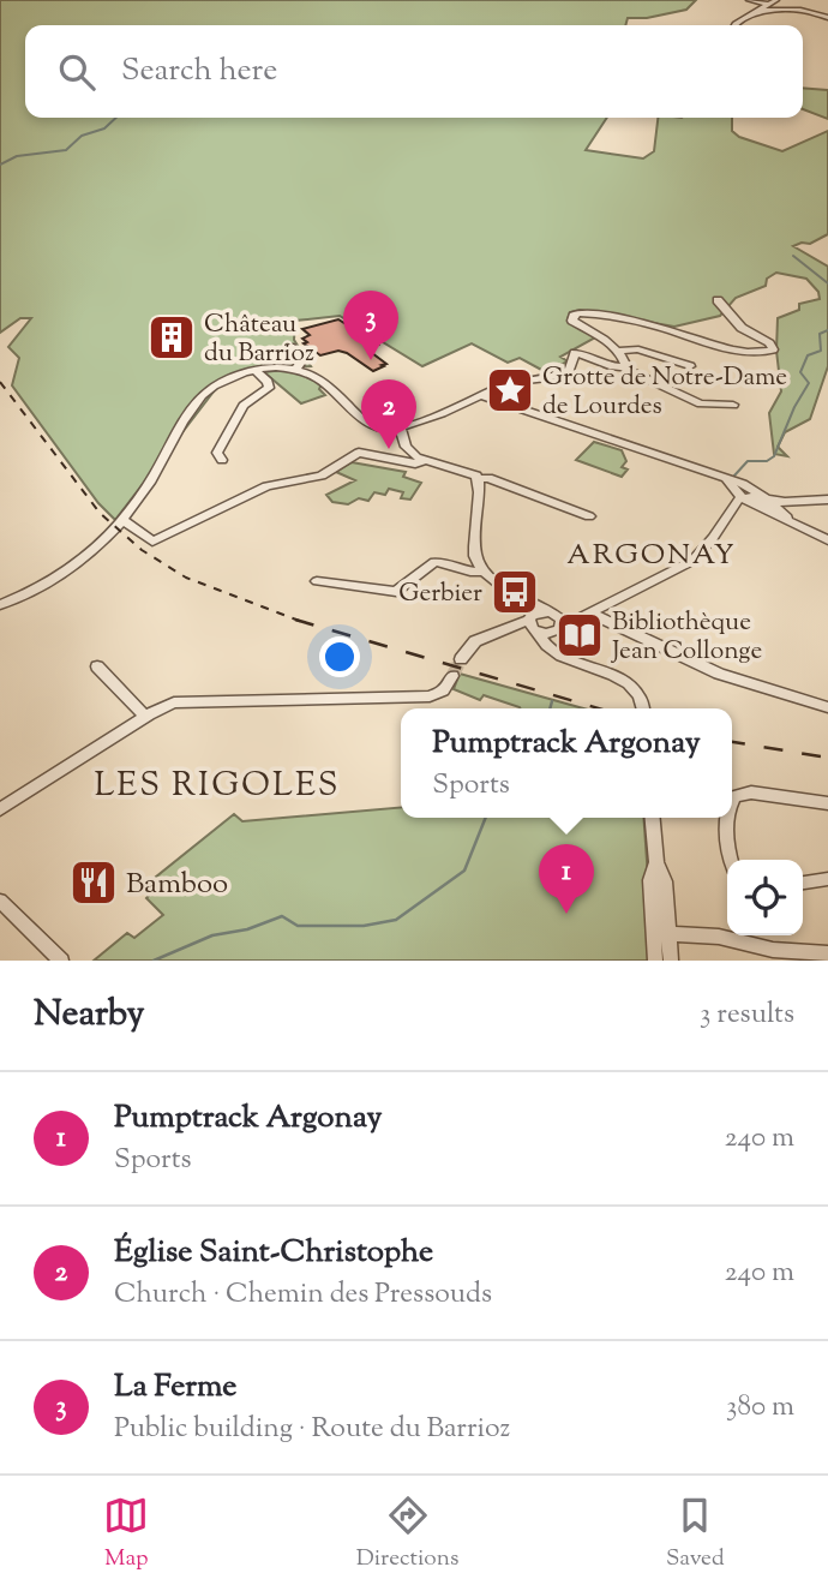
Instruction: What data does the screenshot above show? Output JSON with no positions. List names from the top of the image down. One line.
{"districts":["ARGONAY","LES RIGOLES"],"places":{"building":["Château du Barrioz"],"place":["Grotte de Notre-Dame de Lourdes"],"bus stop":["Gerbier"],"library":["Bibliothèque Jean Collonge"],"restaurant":["Bamboo"]},"page":{"search":"Search here","pins":["3","2","1"],"popup":["Pumptrack Argonay","Sports"],"heading":["Nearby","3 results"],"list":[{"mark":"1","name":"Pumptrack Argonay","note":"Sports","value":"240 m"},{"mark":"2","name":"Église Saint-Christophe","note":"Church · Chemin des Pressouds","value":"240 m"},{"mark":"3","name":"La Ferme","note":"Public building · Route du Barrioz","value":"380 m"}],"nav":["Map","Directions","Saved"]}}
